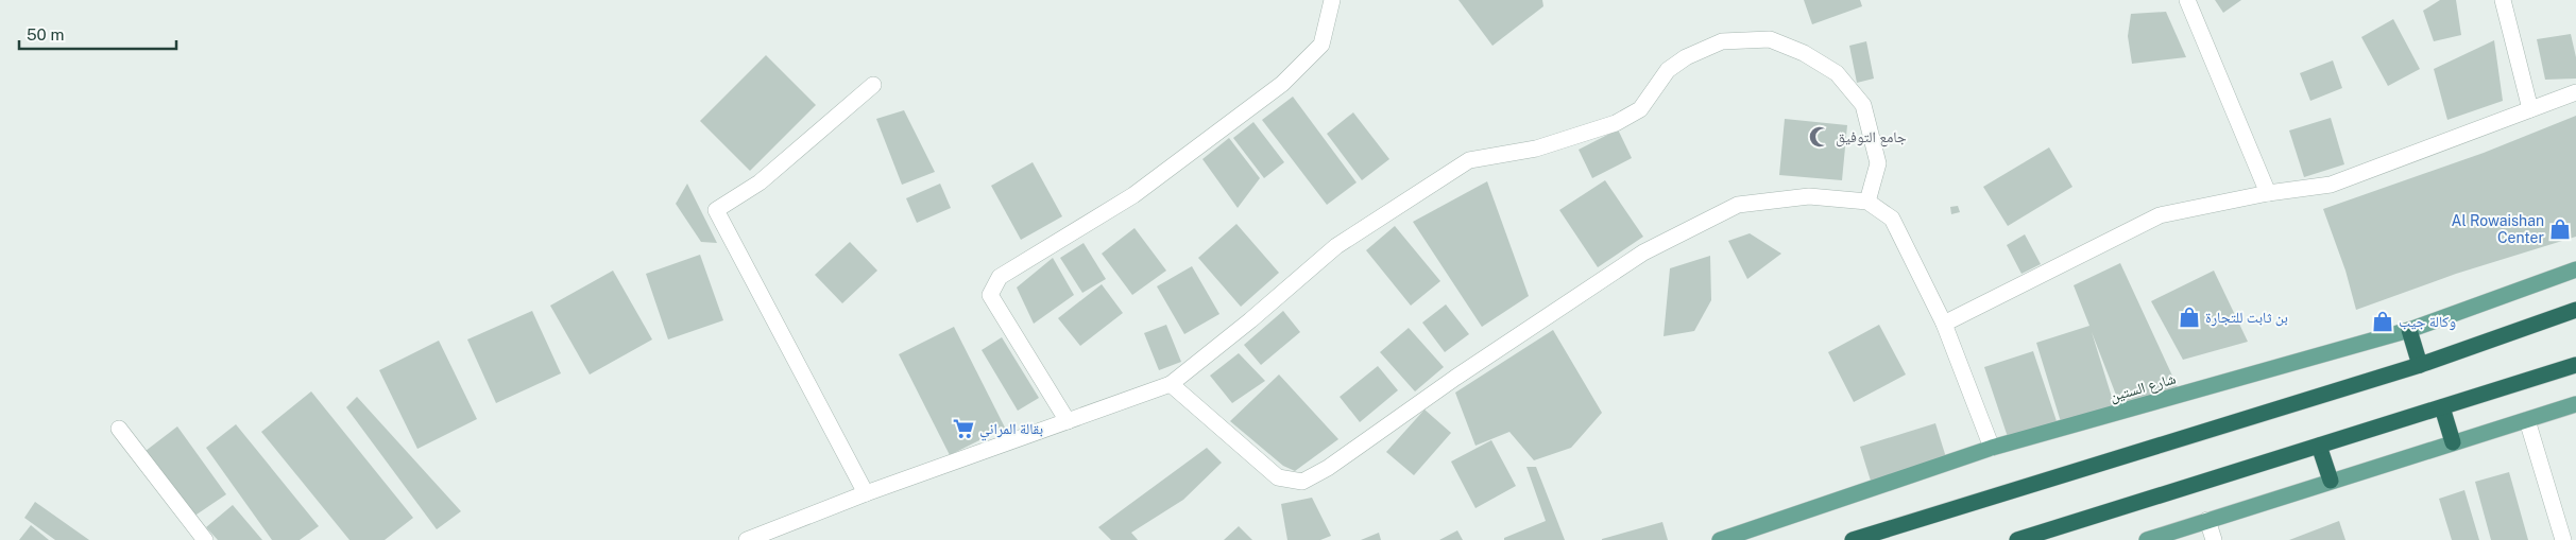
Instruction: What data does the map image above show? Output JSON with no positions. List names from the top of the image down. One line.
{"streets":{"main road":["شارع الستين"]},"places":{"mosque":["جامع التوفيق"],"shop":["Al Rowaishan Center","بن ثابت للتجارة","وكالة جيب"],"supermarket":["بقالة المراني"]},"scale_bar":"50 m"}
